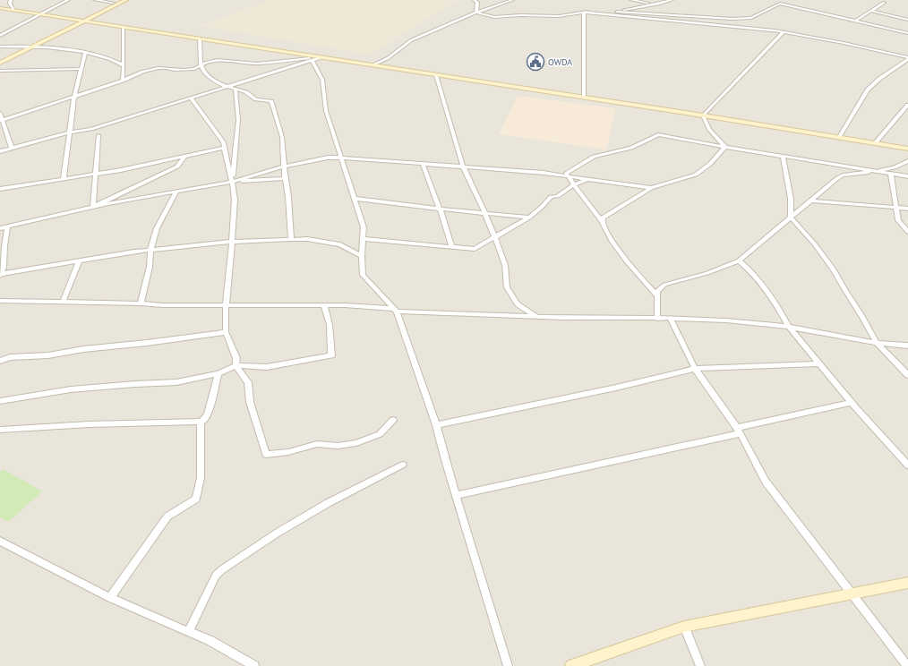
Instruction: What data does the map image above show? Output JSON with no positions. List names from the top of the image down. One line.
{"places":{"public building":["OWDA"]}}
